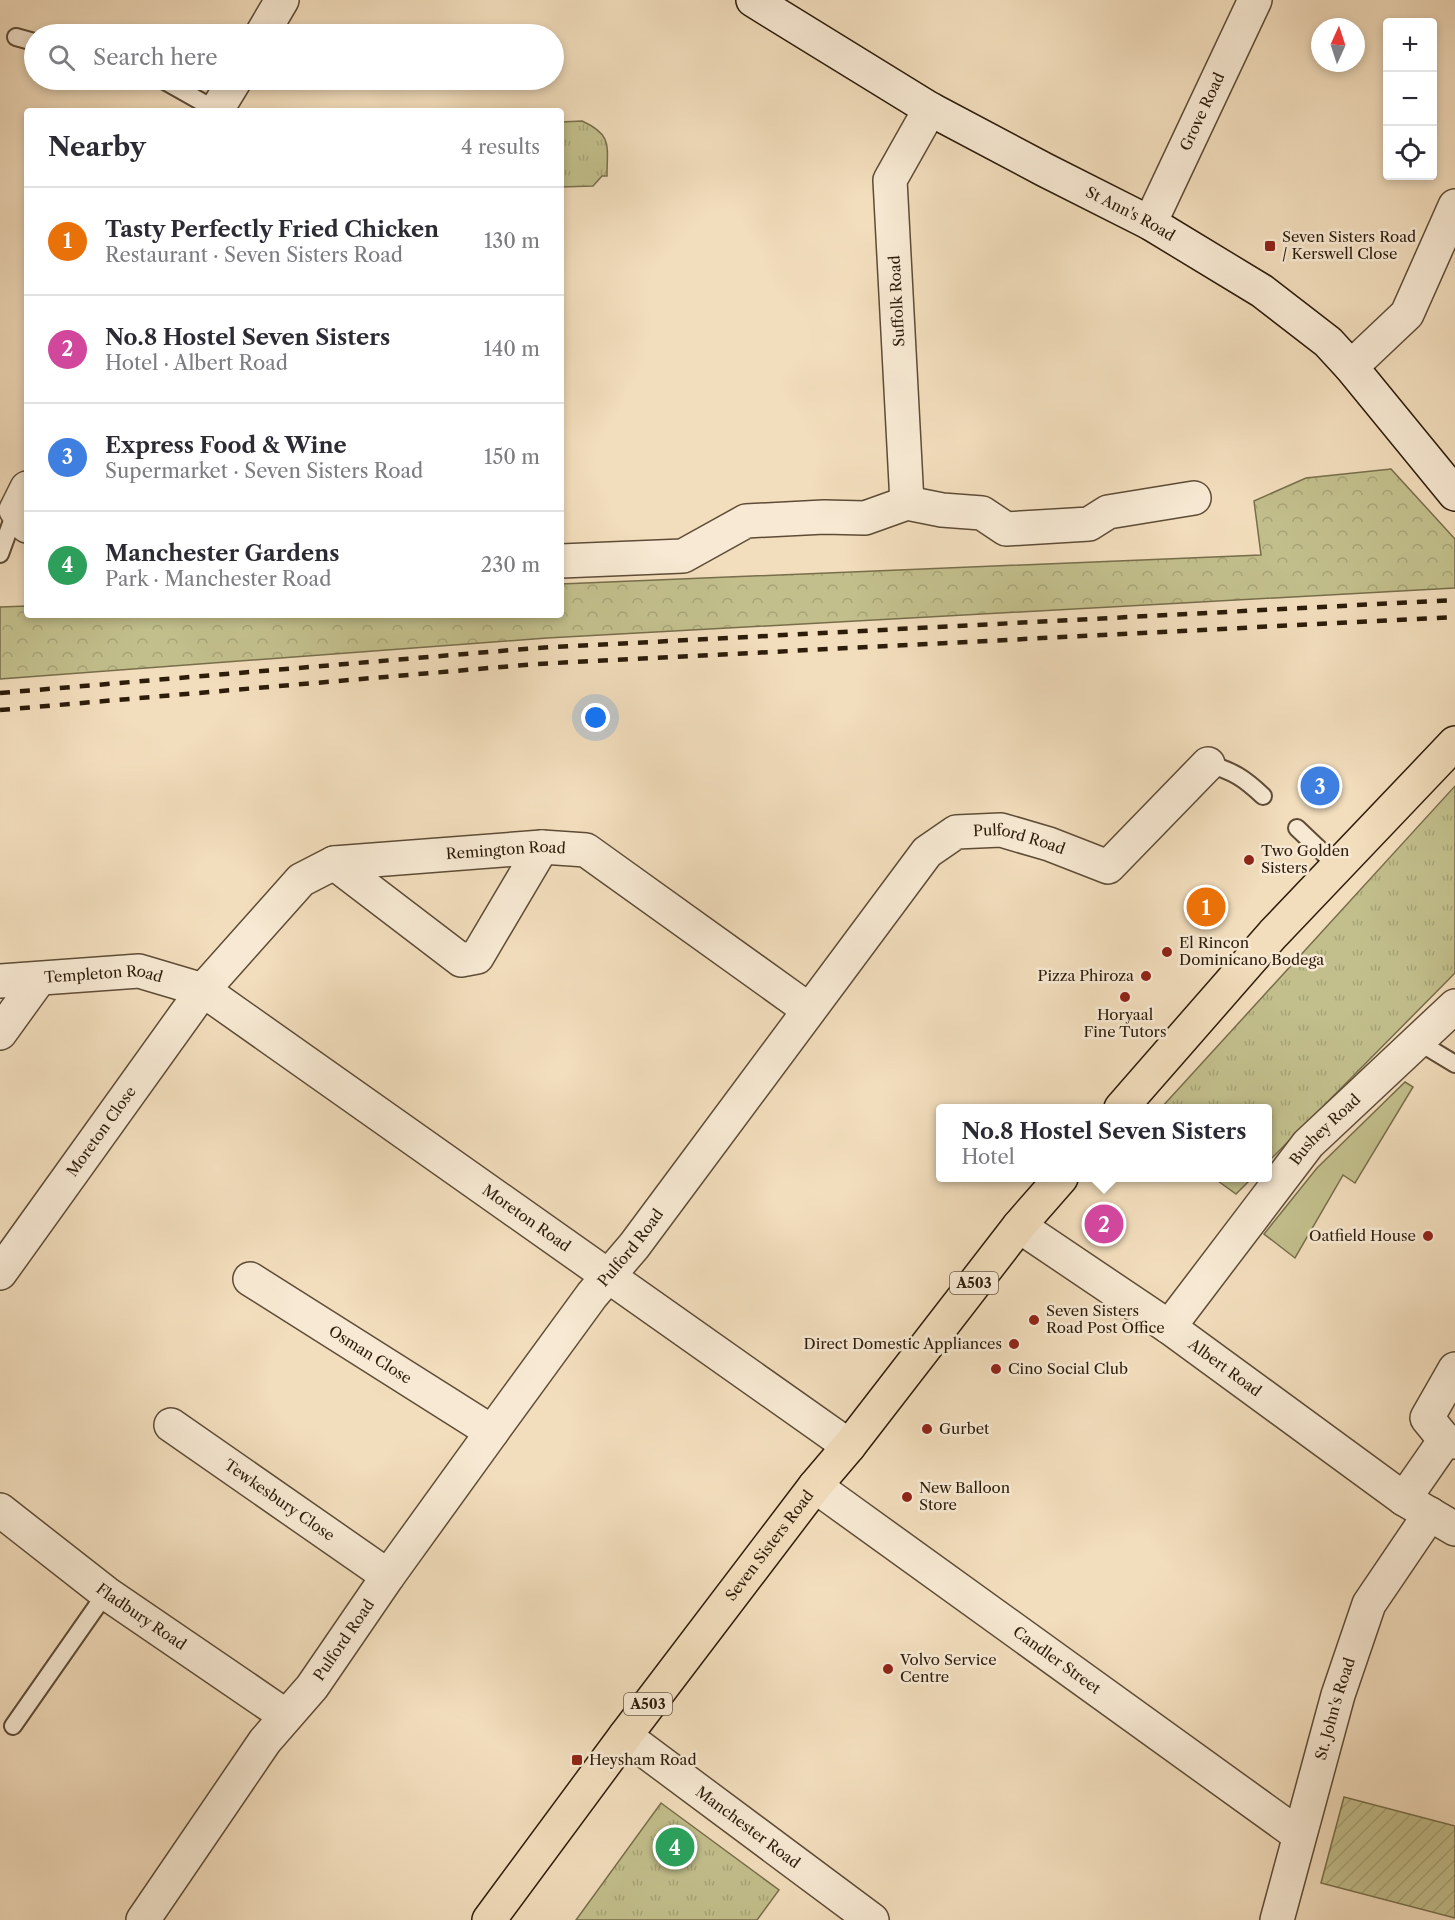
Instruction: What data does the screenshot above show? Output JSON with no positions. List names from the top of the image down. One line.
{"streets":{"highway":["A503","Seven Sisters Road"],"street":["Grove Road","St Ann's Road","Suffolk Road","Pulford Road","Remington Road","Templeton Road","Moreton Close","Bushey Road","Moreton Road","Osman Close","Albert Road","Tewkesbury Close","Fladbury Road","Candler Street","St. John's Road","Manchester Road"]},"crossings":[["Grove Road","St Ann's Road"],["St Ann's Road","Suffolk Road"],["Pulford Road","Remington Road"],["Pulford Road","Moreton Road"],["Pulford Road","Osman Close"],["Pulford Road","Tewkesbury Close"],["Pulford Road","Fladbury Road"],["Remington Road","Templeton Road"],["Remington Road","Moreton Close"],["Remington Road","Moreton Road"],["Templeton Road","Moreton Close"],["Templeton Road","Moreton Road"],["Moreton Close","Moreton Road"],["Bushey Road","Albert Road"],["Moreton Road","Seven Sisters Road"],["Albert Road","Seven Sisters Road"],["Albert Road","St. John's Road"],["Seven Sisters Road","Candler Street"],["Seven Sisters Road","Manchester Road"],["Candler Street","St. John's Road"]],"places":{"transit":["Seven Sisters Road / Kerswell Close","Heysham Road"],"other":["Two Golden Sisters","El Rincon Dominicano Bodega","Pizza Phiroza","Horyaal Fine Tutors","Oatfield House","Seven Sisters Road Post Office","Direct Domestic Appliances","Cino Social Club","Gurbet","New Balloon Store","Volvo Service Centre"]},"north":"top","page":{"map_buttons":["+","−"],"search":"Search here","heading":["Nearby","4 results"],"list":[{"mark":"1","name":"Tasty Perfectly Fried Chicken","note":"Restaurant · Seven Sisters Road","value":"130 m"},{"mark":"2","name":"No.8 Hostel Seven Sisters","note":"Hotel · Albert Road","value":"140 m"},{"mark":"3","name":"Express Food & Wine","note":"Supermarket · Seven Sisters Road","value":"150 m"},{"mark":"4","name":"Manchester Gardens","note":"Park · Manchester Road","value":"230 m"}],"pins":["3","1","2","4"],"popup":["No.8 Hostel Seven Sisters","Hotel"]}}
